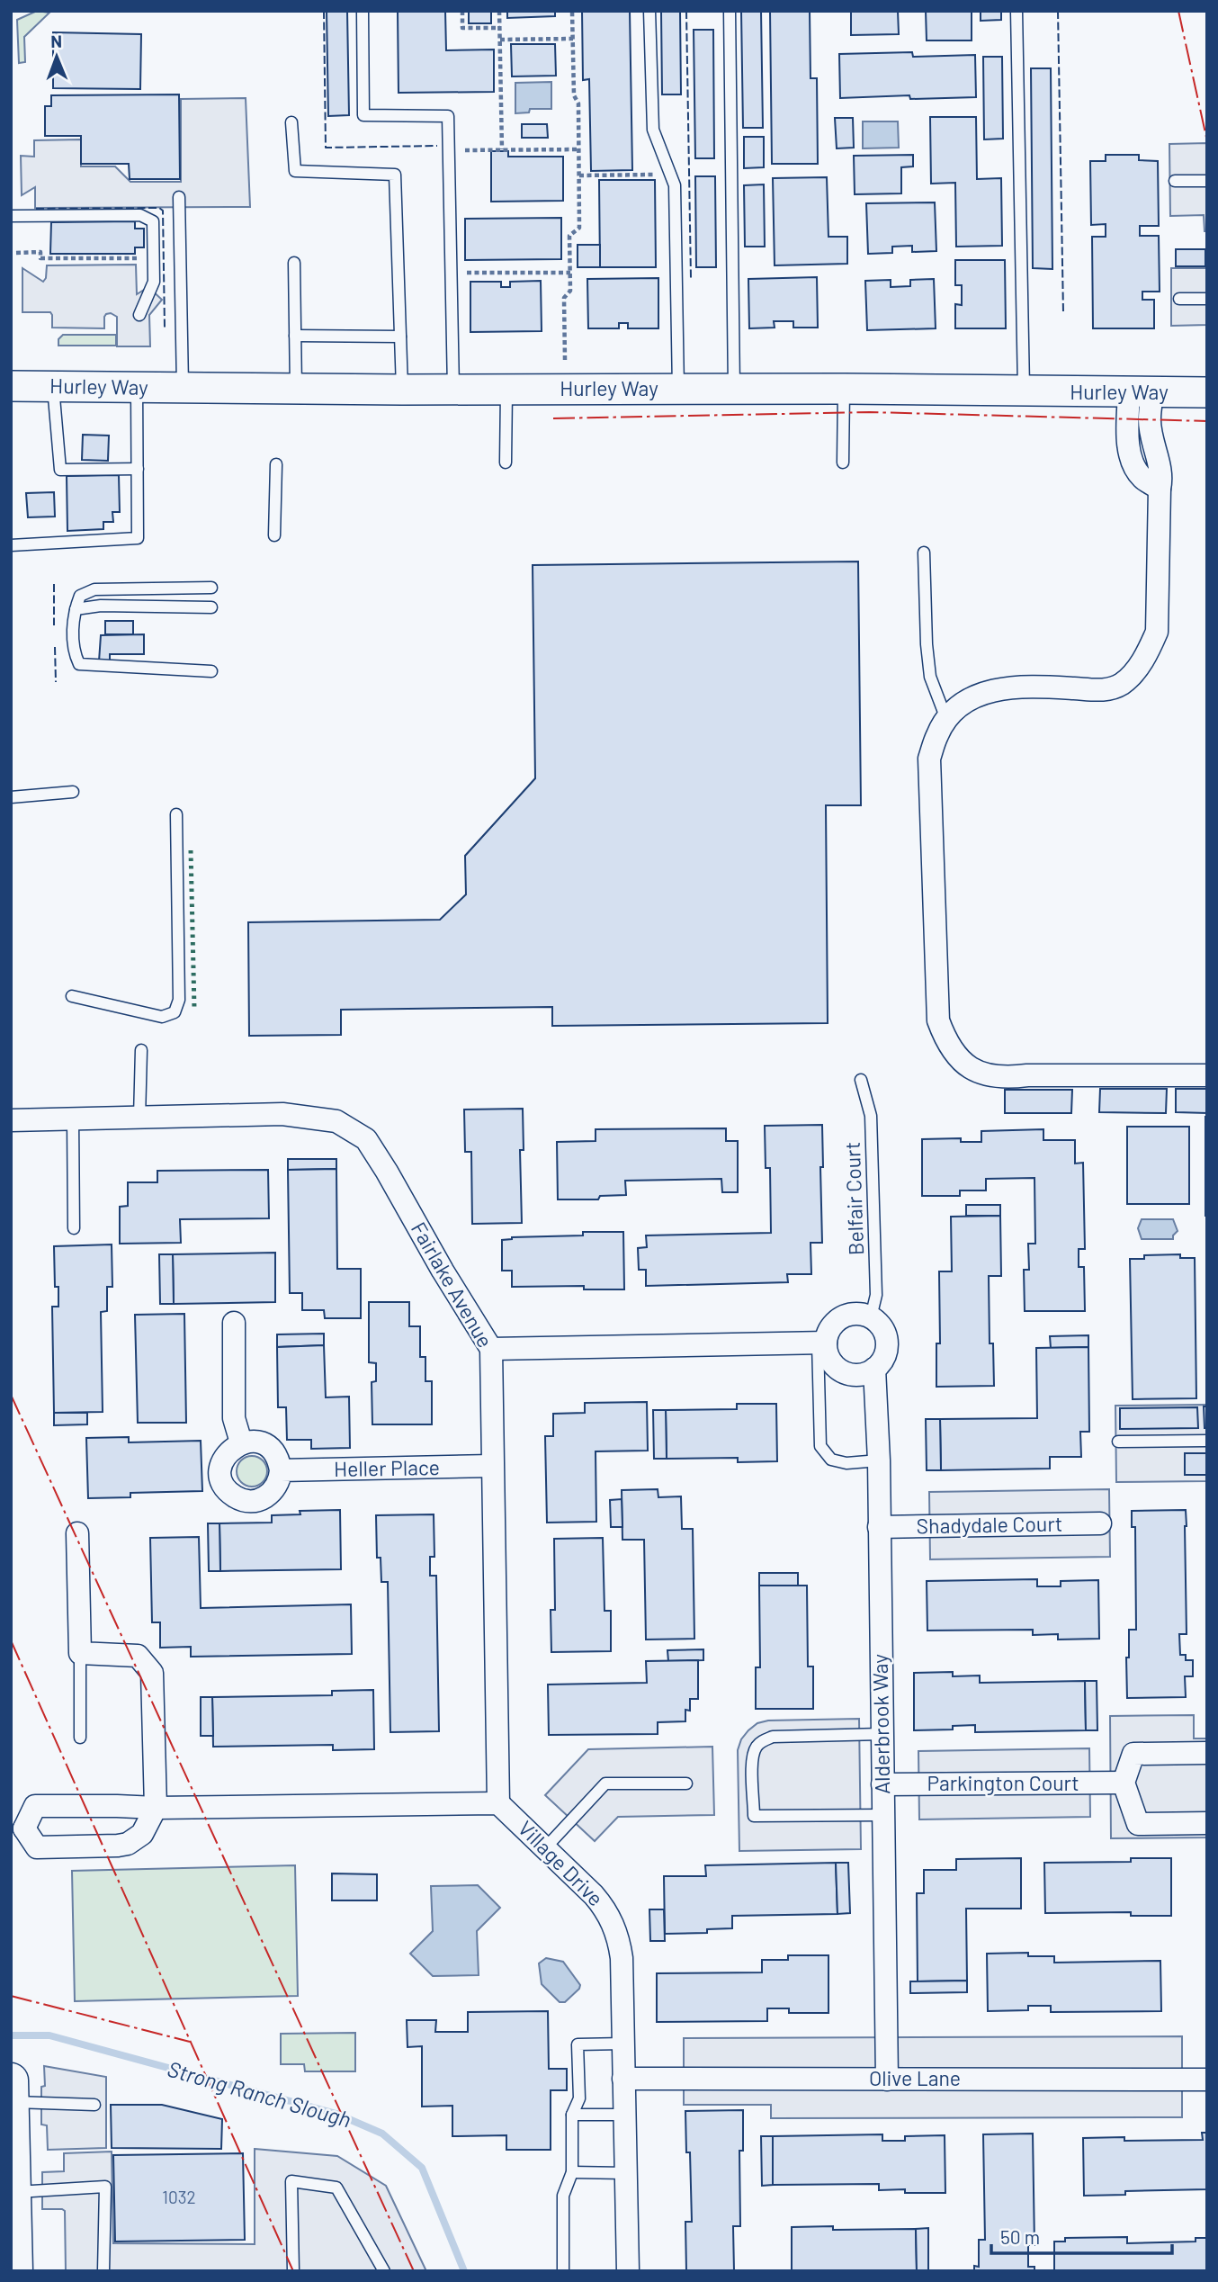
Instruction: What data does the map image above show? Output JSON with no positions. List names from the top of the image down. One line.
{"streets":{"street":["Hurley Way","Fairlake Avenue","Heller Place","Shadydale Court","Alderbrook Way","Parkington Court","Village Drive","Olive Lane"],"lane":["Belfair Court"]},"crossings":[["Belfair Court","Alderbrook Way"],["Fairlake Avenue","Heller Place"],["Fairlake Avenue","Village Drive"],["Shadydale Court","Alderbrook Way"],["Alderbrook Way","Parkington Court"],["Alderbrook Way","Olive Lane"],["Village Drive","Olive Lane"]],"water":["Strong Ranch Slough"],"house_numbers":["1032"],"scale_bar":"50 m","north":"top"}
